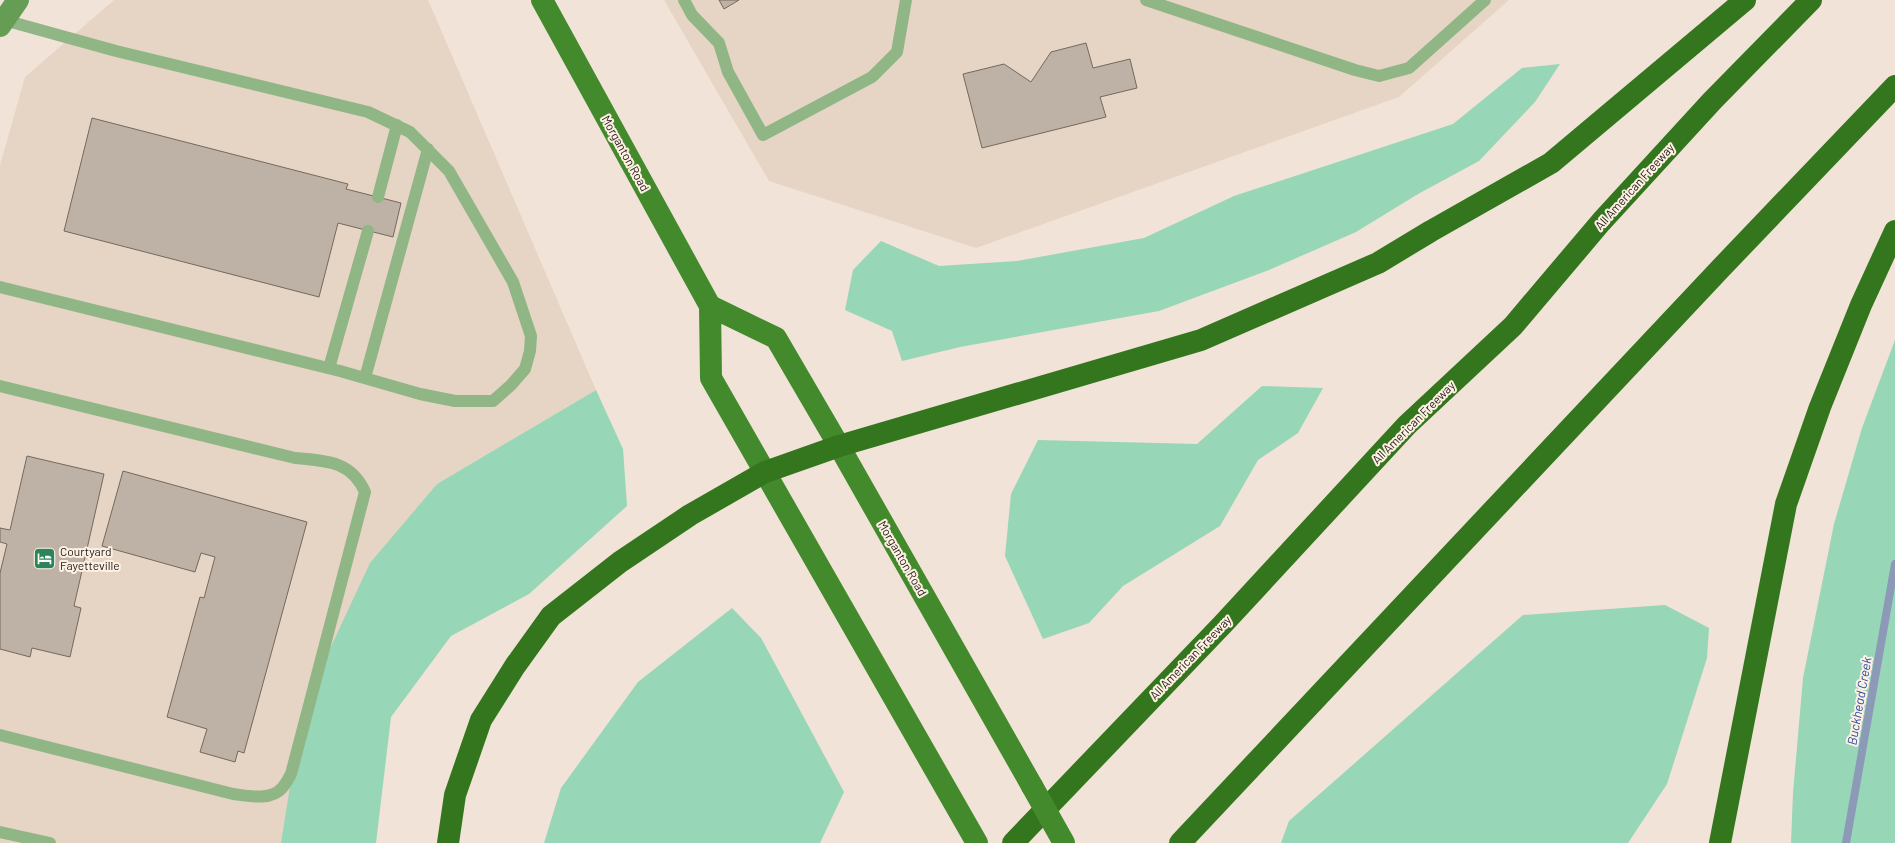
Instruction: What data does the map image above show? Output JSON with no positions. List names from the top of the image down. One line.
{"streets":{"highway":["All American Freeway"],"main road":["Morganton Road"]},"water":["Buckhead Creek"],"places":{"hotel":["Courtyard Fayetteville"]}}
